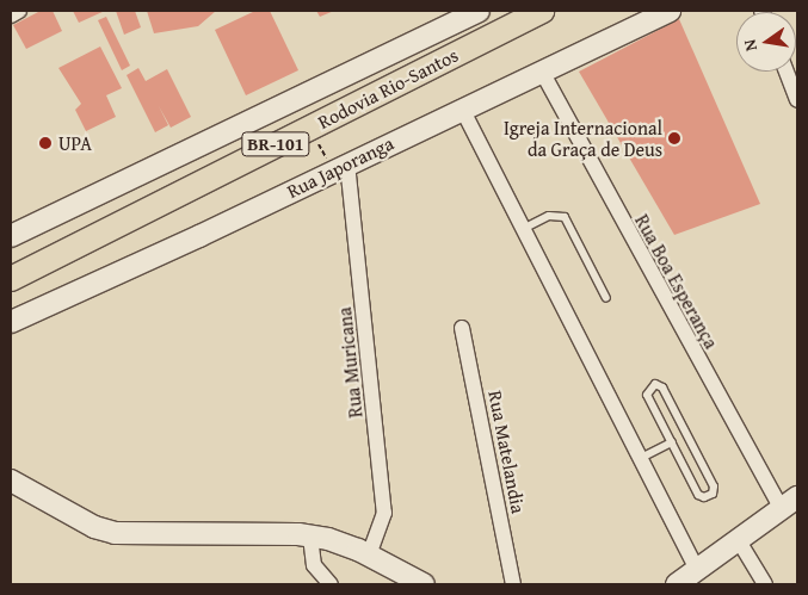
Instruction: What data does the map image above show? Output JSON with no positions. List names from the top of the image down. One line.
{"streets":{"highway":["Rodovia Rio-Santos","BR-101"],"main road":["Rua Japoranga"],"street":["Rua Boa Esperança","Rua Muricana","Rua Matelandia"]},"crossings":[["Rua Japoranga","Rua Boa Esperança"],["Rua Japoranga","Rua Muricana"]],"places":["Igreja Internacional da Graça de Deus","UPA"],"north":"left"}
